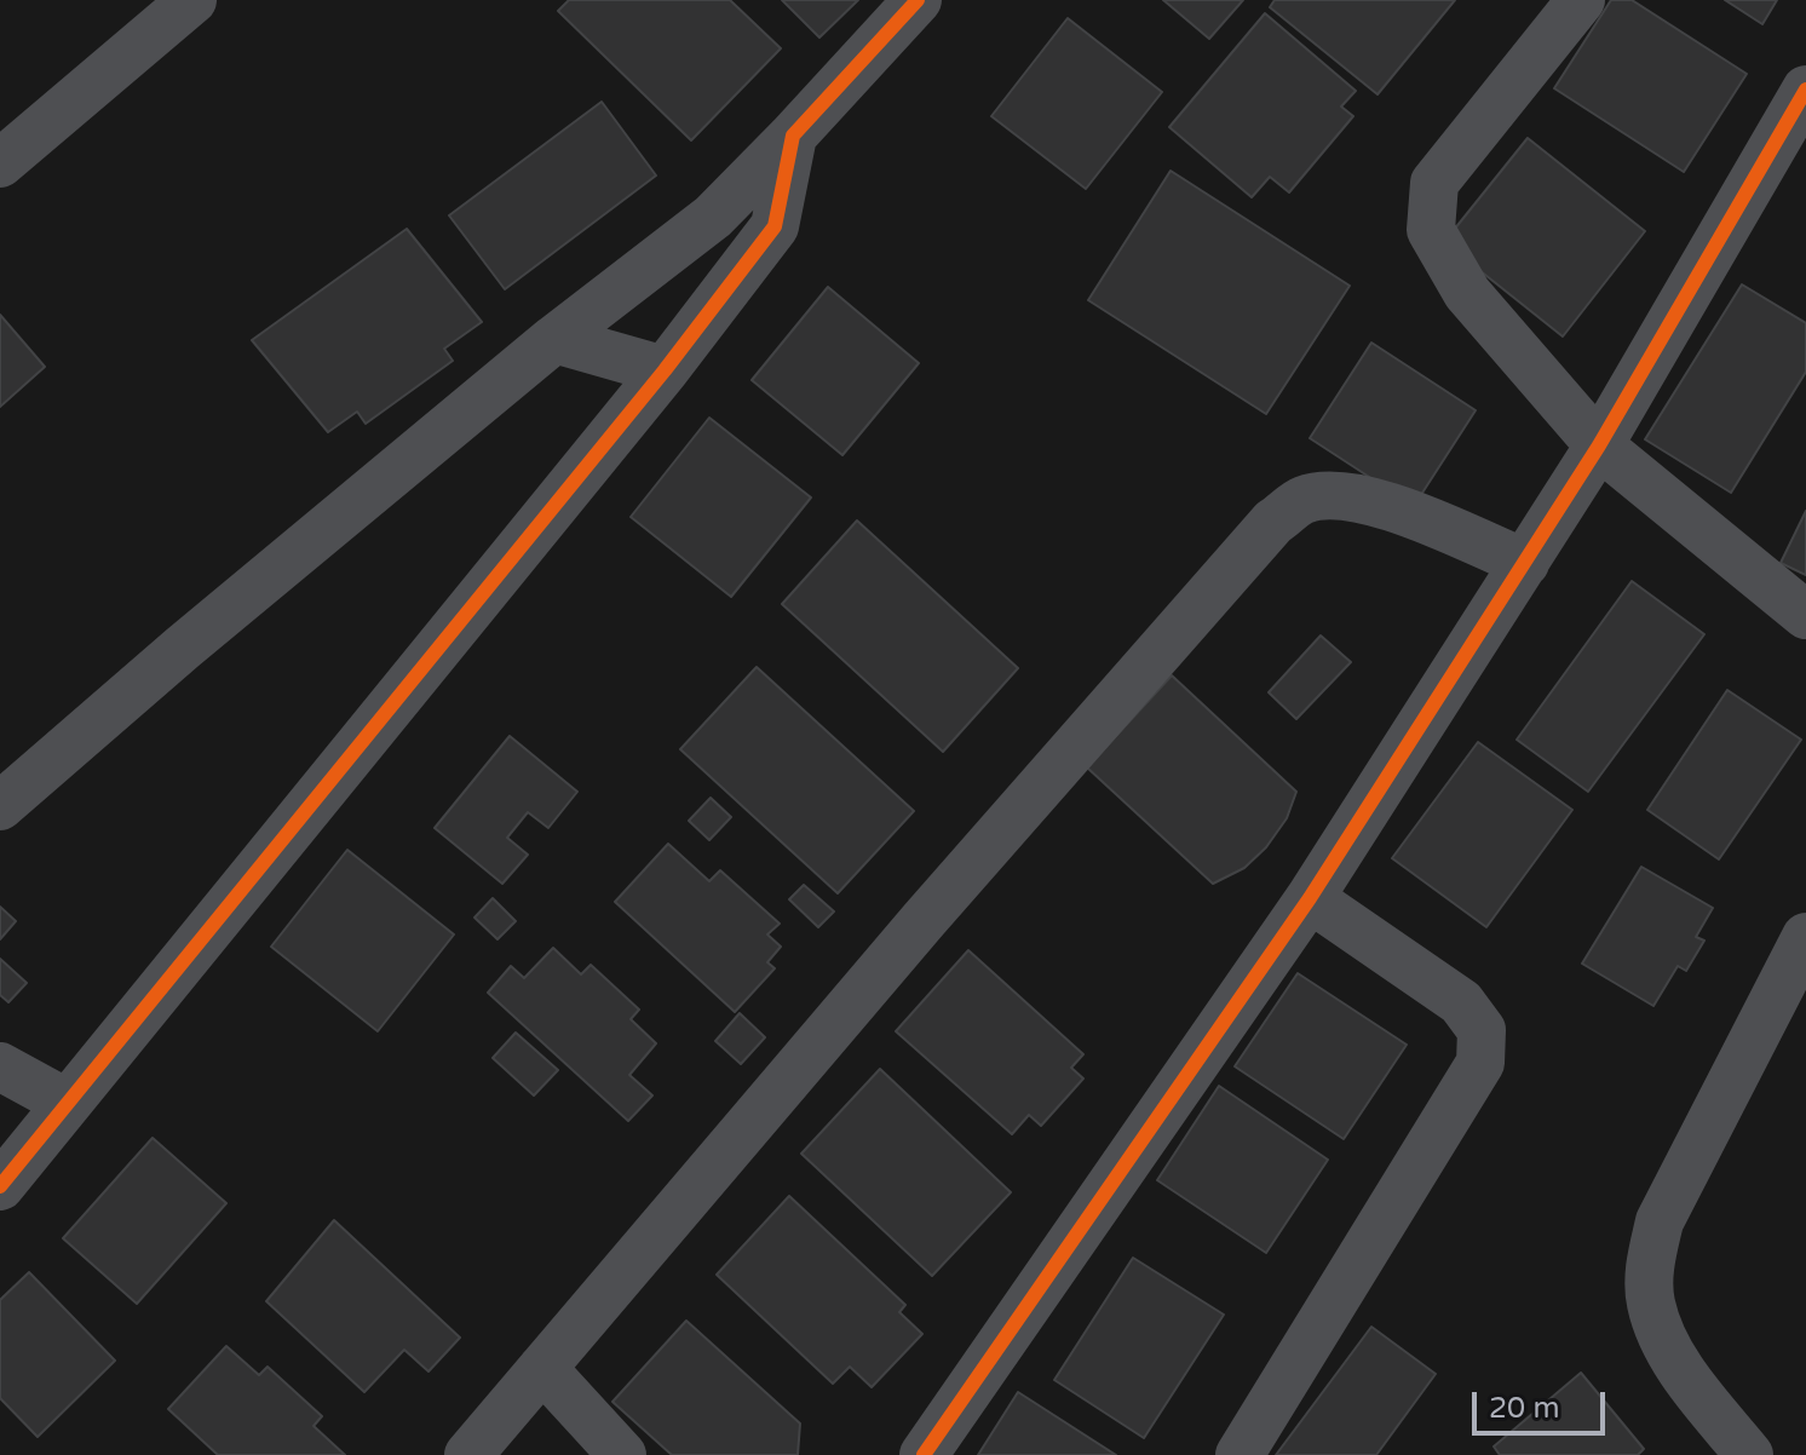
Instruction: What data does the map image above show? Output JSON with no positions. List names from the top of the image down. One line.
{"scale_bar":"20 m"}
